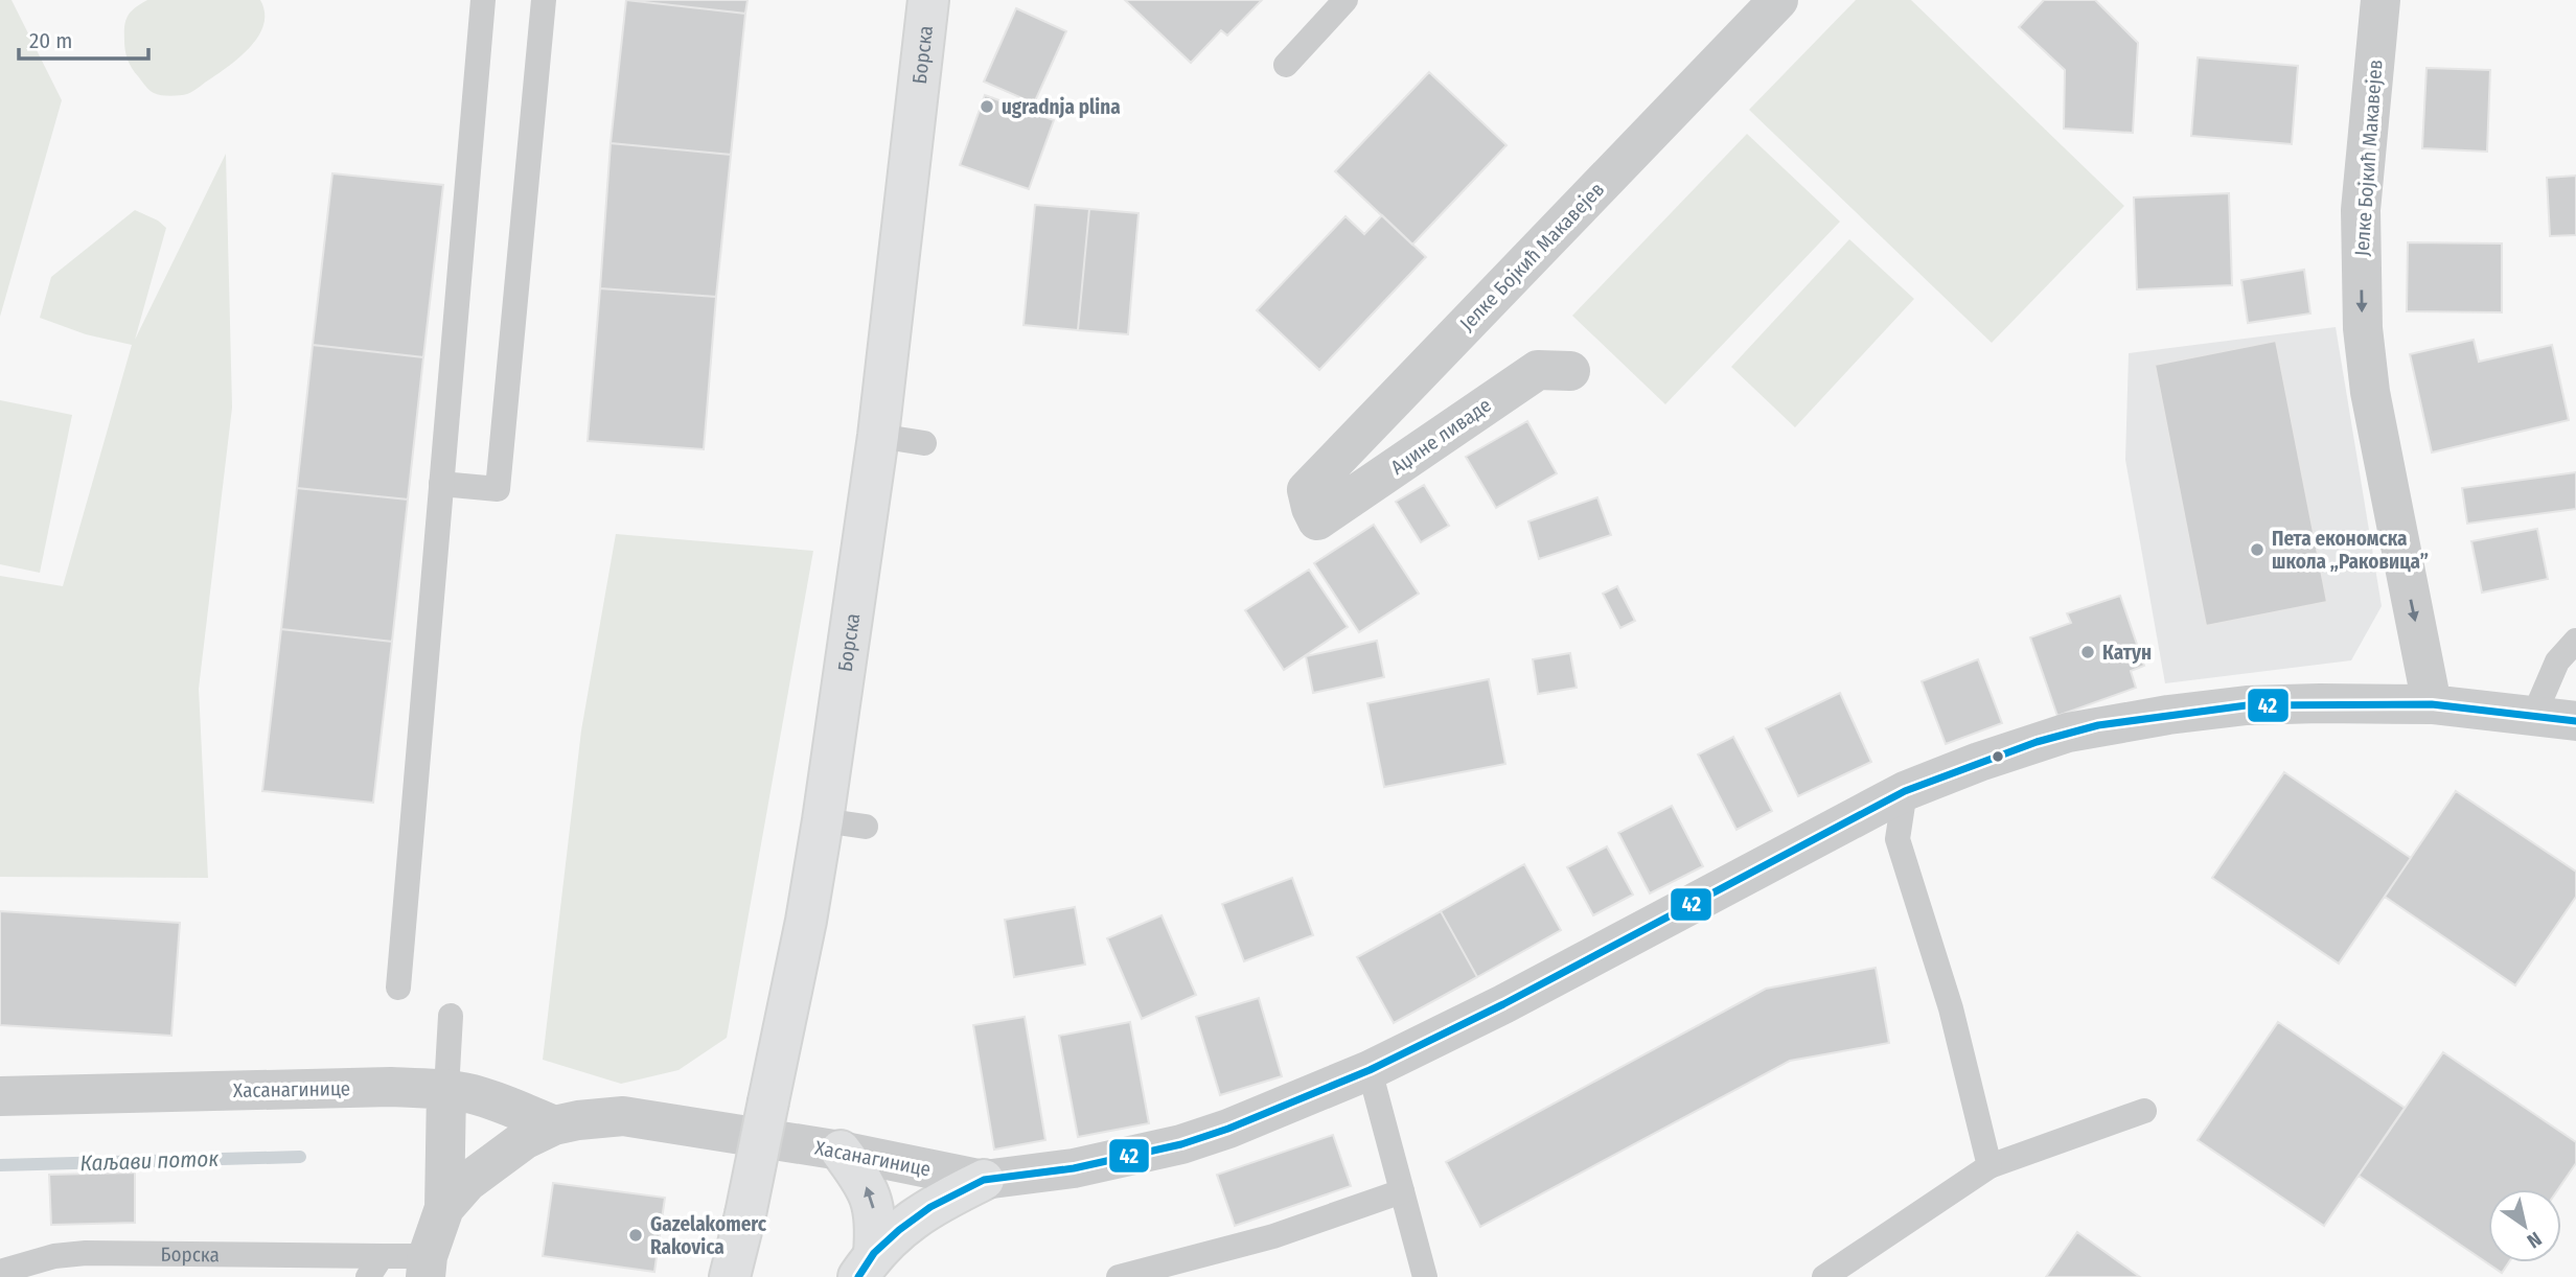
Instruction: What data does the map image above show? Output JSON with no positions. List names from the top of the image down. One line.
{"streets":{"main road":["Борска"],"street":["Јелке Бојкић Макавејев","Аџине ливаде","Хасанагинице"]},"crossings":[["Јелке Бојкић Макавејев","Аџине ливаде"],["Јелке Бојкић Макавејев","Хасанагинице"]],"one_way":["Јелке Бојкић Макавејев"],"water":["Каљави поток"],"places":["ugradnja plina","Пета економска школа „Раковица”","Катун","Gazelakomerc Rakovica"],"lines":["transit line 42"],"scale_bar":"20 m","north":"bottom right"}
